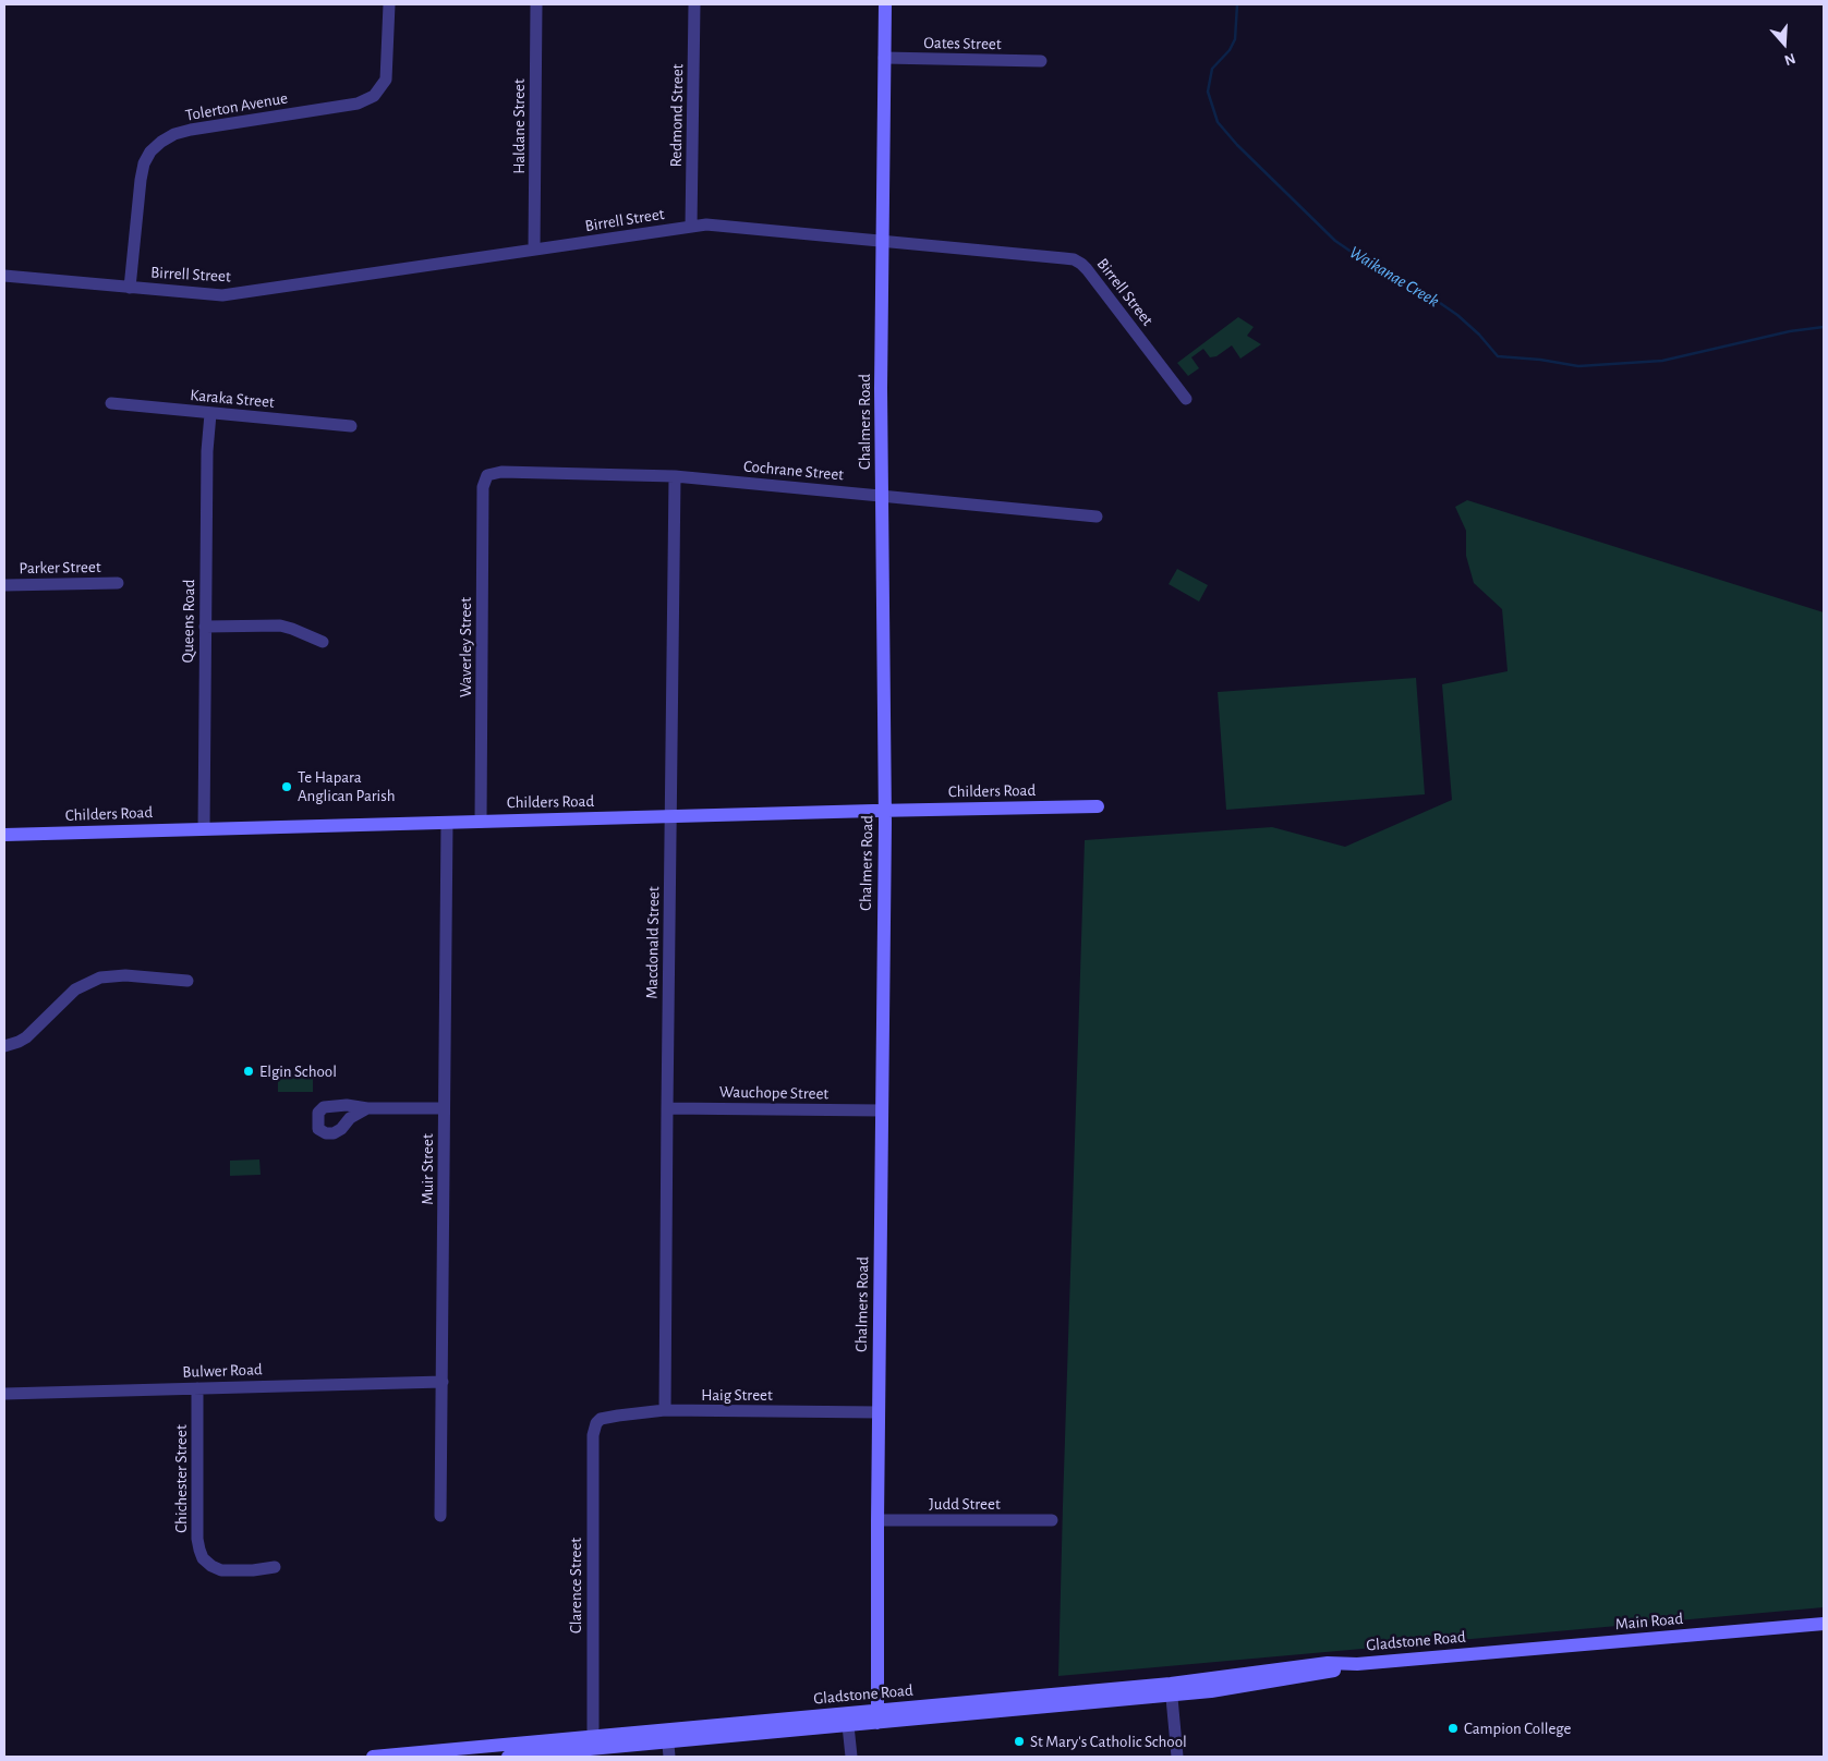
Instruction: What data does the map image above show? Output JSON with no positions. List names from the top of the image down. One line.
{"streets":{"street":["Oates Street","Tolerton Avenue","Redmond Street","Haldane Street","Birrell Street","Karaka Street","Chalmers Road","Cochrane Street","Parker Street","Queens Road","Waverley Street","Childers Road","Macdonald Street","Wauchope Street","Muir Street","Bulwer Road","Haig Street","Chichester Street","Judd Street","Clarence Street","Main Road","Gladstone Road"]},"crossings":[["Oates Street","Chalmers Road"],["Tolerton Avenue","Birrell Street"],["Redmond Street","Birrell Street"],["Haldane Street","Birrell Street"],["Birrell Street","Chalmers Road"],["Karaka Street","Queens Road"],["Chalmers Road","Cochrane Street"],["Chalmers Road","Childers Road"],["Chalmers Road","Wauchope Street"],["Chalmers Road","Haig Street"],["Chalmers Road","Judd Street"],["Chalmers Road","Gladstone Road"],["Cochrane Street","Waverley Street"],["Cochrane Street","Macdonald Street"],["Queens Road","Childers Road"],["Waverley Street","Childers Road"],["Childers Road","Macdonald Street"],["Childers Road","Muir Street"],["Macdonald Street","Wauchope Street"],["Macdonald Street","Haig Street"],["Muir Street","Bulwer Road"],["Bulwer Road","Chichester Street"],["Haig Street","Clarence Street"],["Clarence Street","Gladstone Road"],["Main Road","Gladstone Road"]],"water":["Waikanae Creek"],"places":["Te Hapara Anglican Parish","Elgin School","Campion College","St Mary's Catholic School"],"north":"bottom"}
